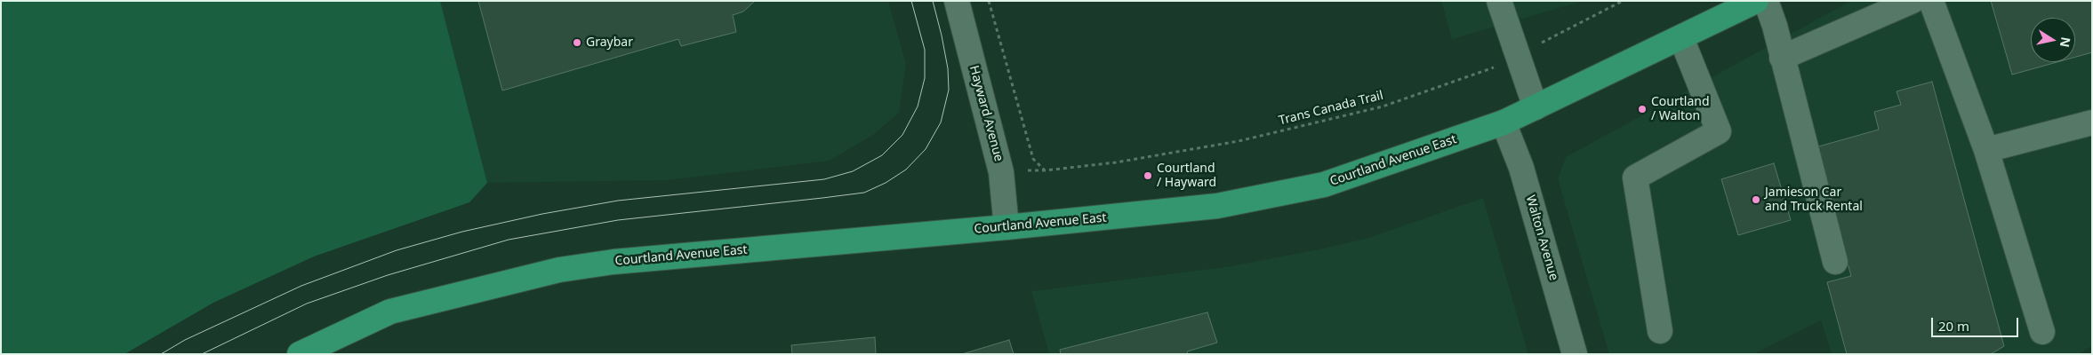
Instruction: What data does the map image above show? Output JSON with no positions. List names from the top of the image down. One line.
{"streets":{"main road":["Courtland Avenue East"],"street":["Hayward Avenue","Walton Avenue"],"path":["Trans Canada Trail"]},"crossings":[["Hayward Avenue","Courtland Avenue East"],["Courtland Avenue East","Walton Avenue"]],"places":["Graybar","Courtland / Walton","Courtland / Hayward","Jamieson Car and Truck Rental"],"scale_bar":"20 m","north":"right"}
